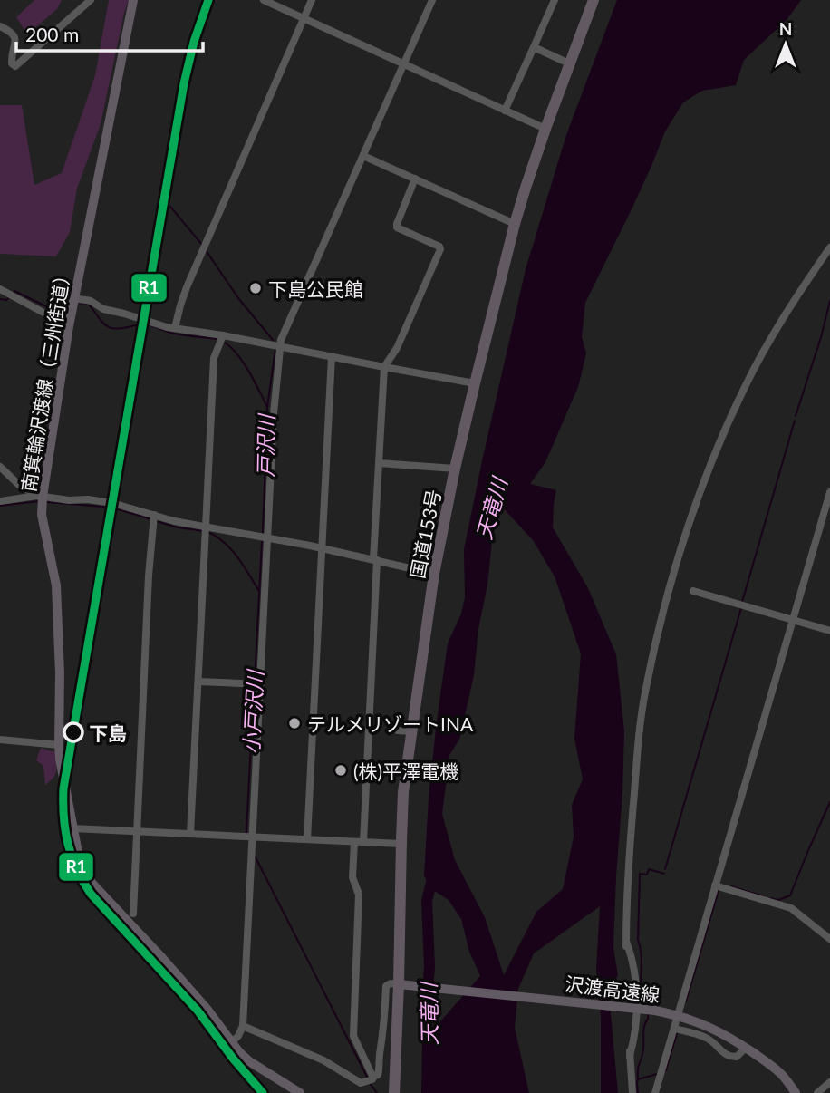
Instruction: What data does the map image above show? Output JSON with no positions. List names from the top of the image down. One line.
{"streets":{"highway":["国道153号"],"main road":["南箕輪沢渡線（三州街道）","沢渡高遠線"]},"crossings":[["国道153号","沢渡高遠線"]],"water":["戸沢川","天竜川","小戸沢川"],"places":["下島公民館","テルメリゾートINA","下島","(株)平澤電機"],"lines":["transit line R1"],"scale_bar":"200 m","north":"top"}
